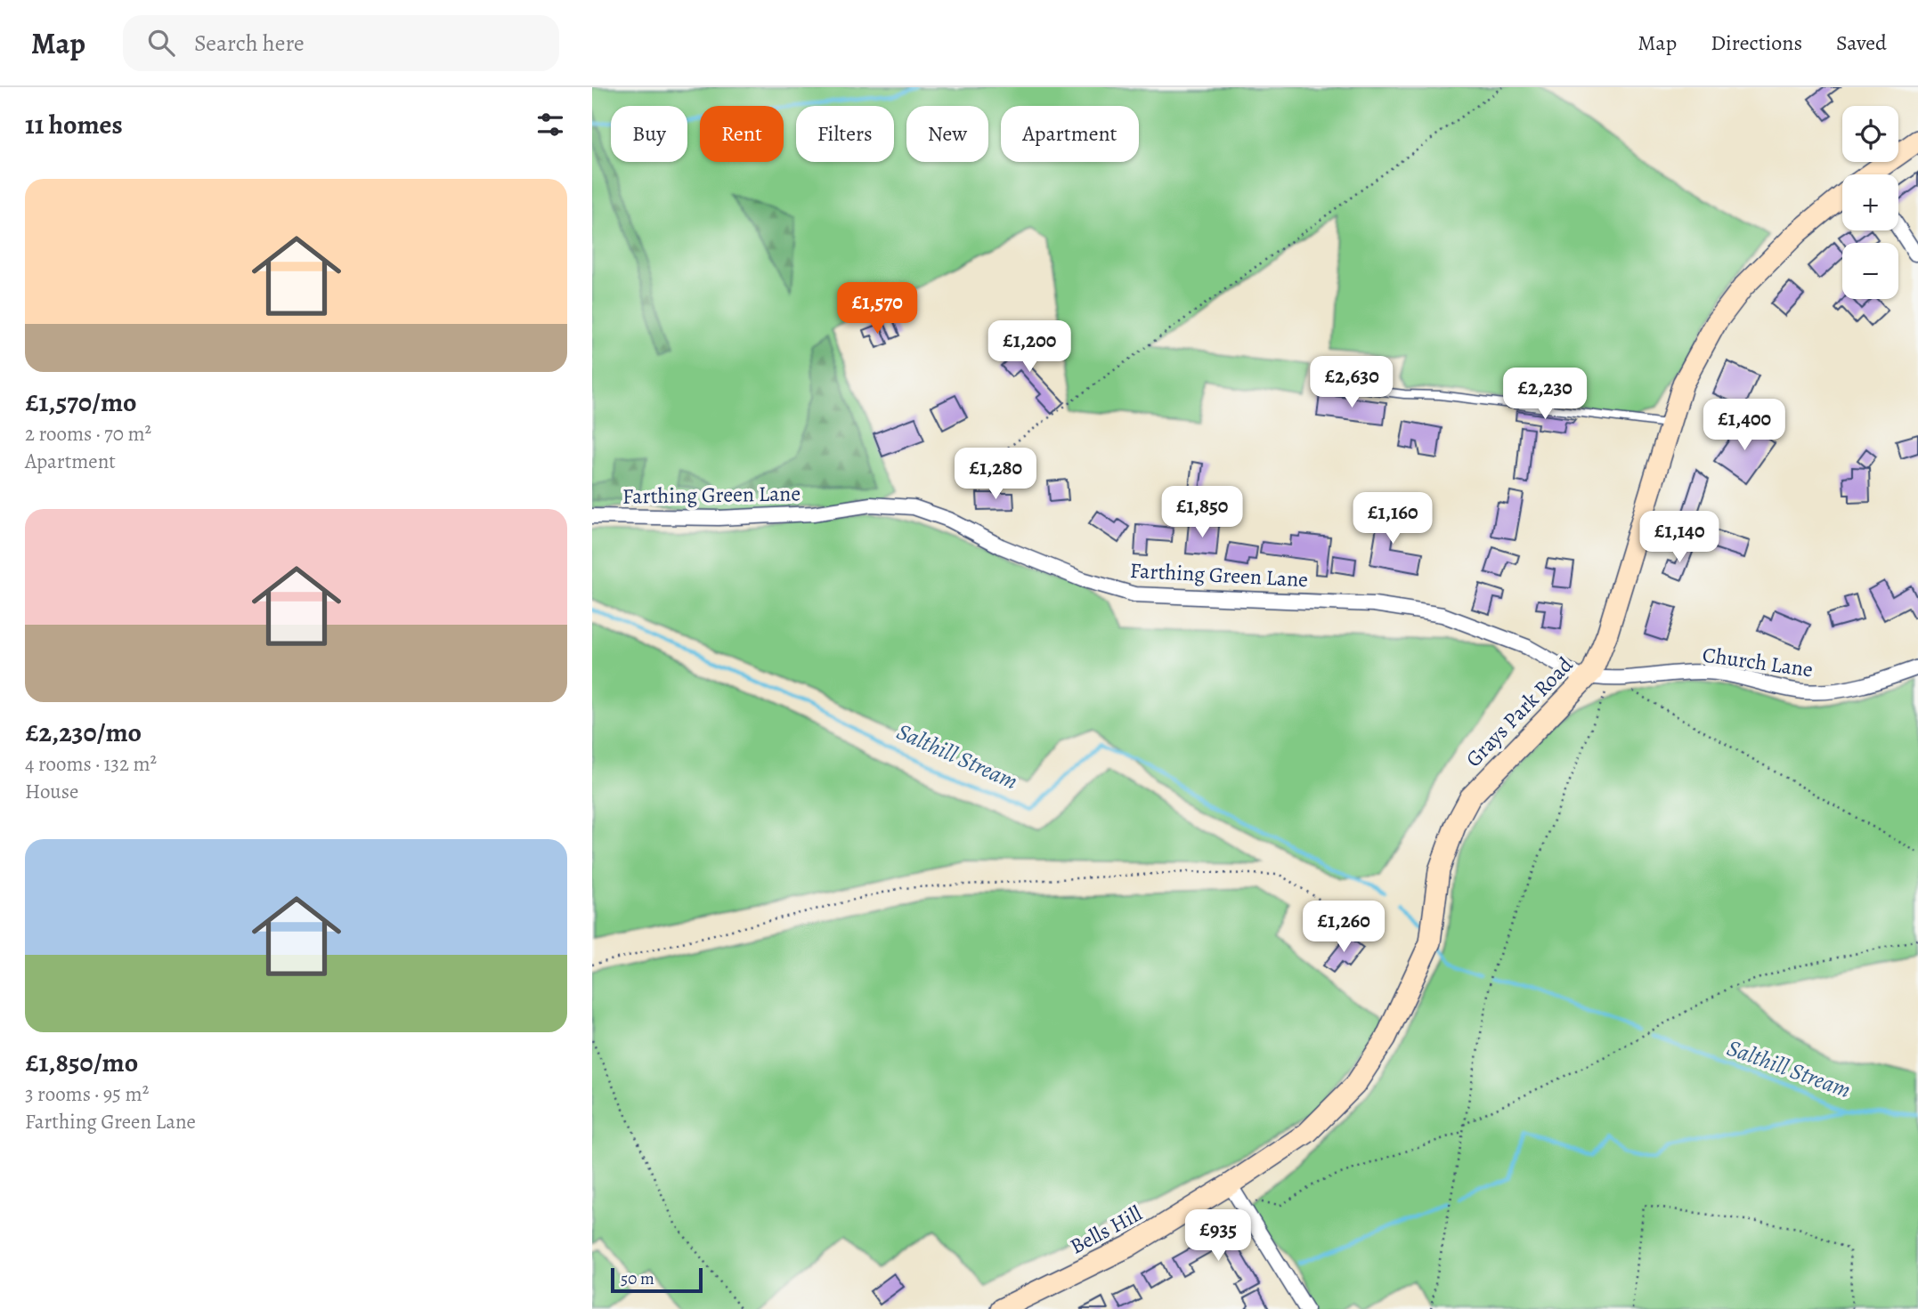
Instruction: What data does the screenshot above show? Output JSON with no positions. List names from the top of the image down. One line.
{"streets":{"main road":["Grays Park Road","Bells Hill"],"street":["Farthing Green Lane","Church Lane"]},"crossings":[["Farthing Green Lane","Church Lane"],["Farthing Green Lane","Grays Park Road"],["Church Lane","Grays Park Road"],["Grays Park Road","Bells Hill"]],"water":["Salthill Stream"],"scale_bar":"50 m","page":{"header":"Map","search":"Search here","nav":["Map","Directions","Saved"],"heading":"11 homes","map_buttons":["+","−"],"chip":["Buy","Rent","Filters","New","Apartment"],"list":[{"name":"£1,570/mo","note":"2 rooms · 70 m² · Apartment"},{"name":"£2,230/mo","note":"4 rooms · 132 m² · House"},{"name":"£1,850/mo","note":"3 rooms · 95 m² · Farthing Green Lane"}],"price":["£1,570","£1,200","£2,630","£2,230","£1,400","£1,280","£1,850","£1,160","£1,140","£1,260","£935"],"scale":"50 m"}}
